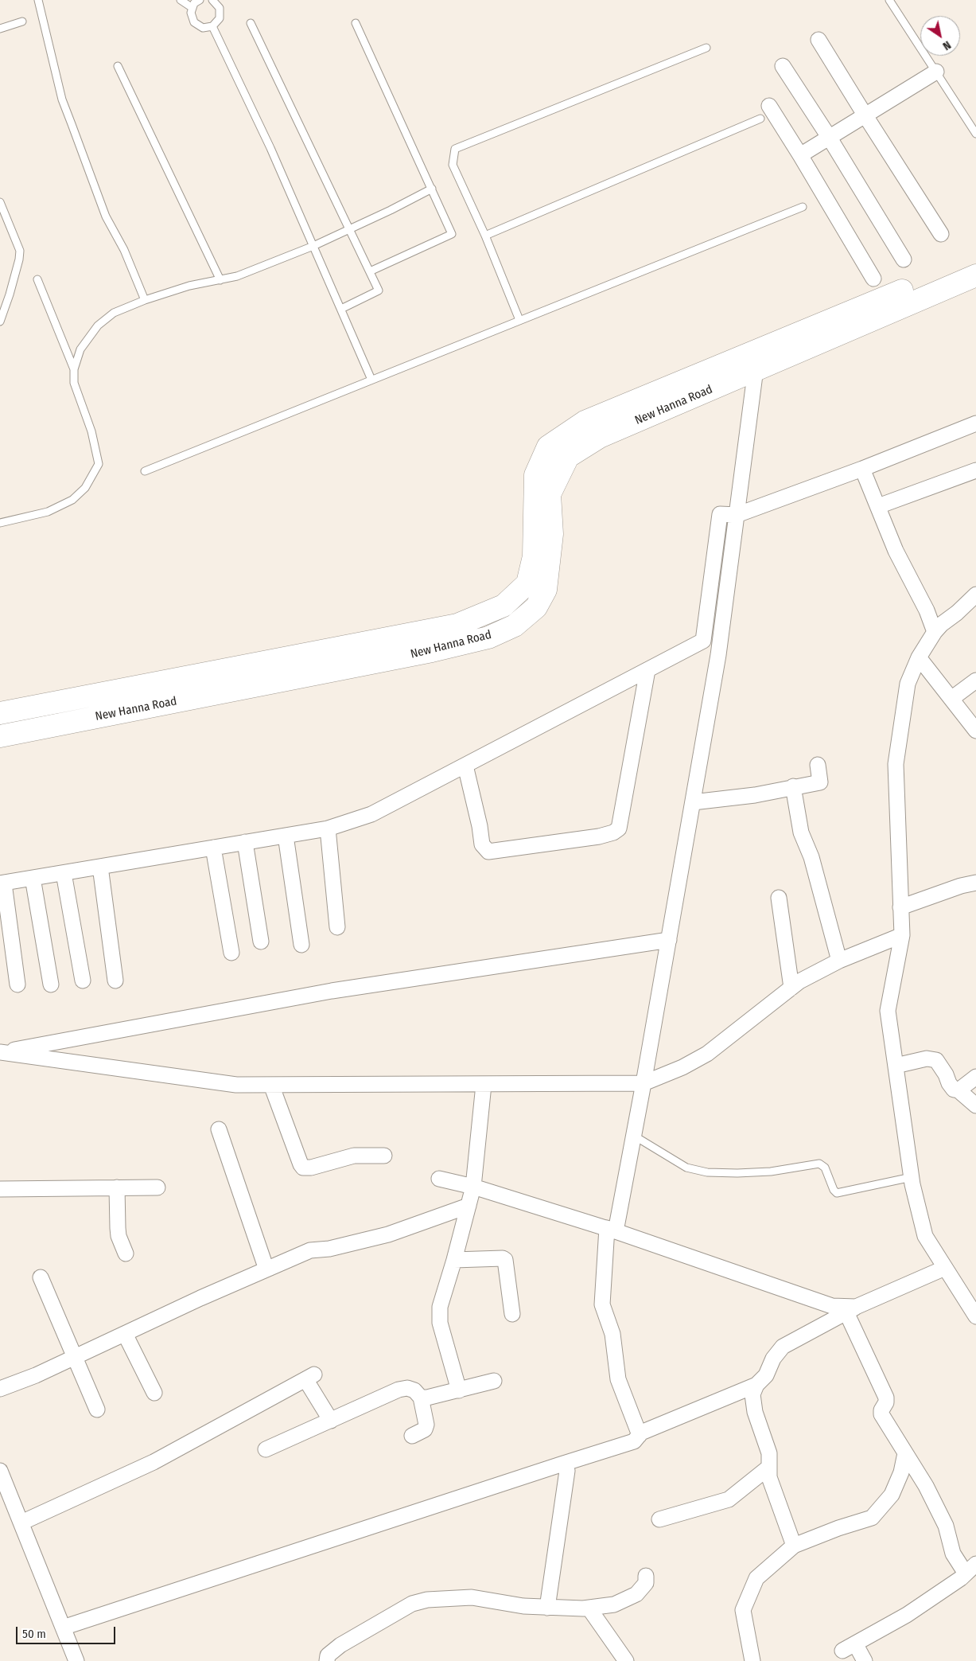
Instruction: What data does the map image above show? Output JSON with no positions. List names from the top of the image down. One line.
{"streets":{"main road":["New Hanna Road"]},"scale_bar":"50 m","north":"bottom right"}
